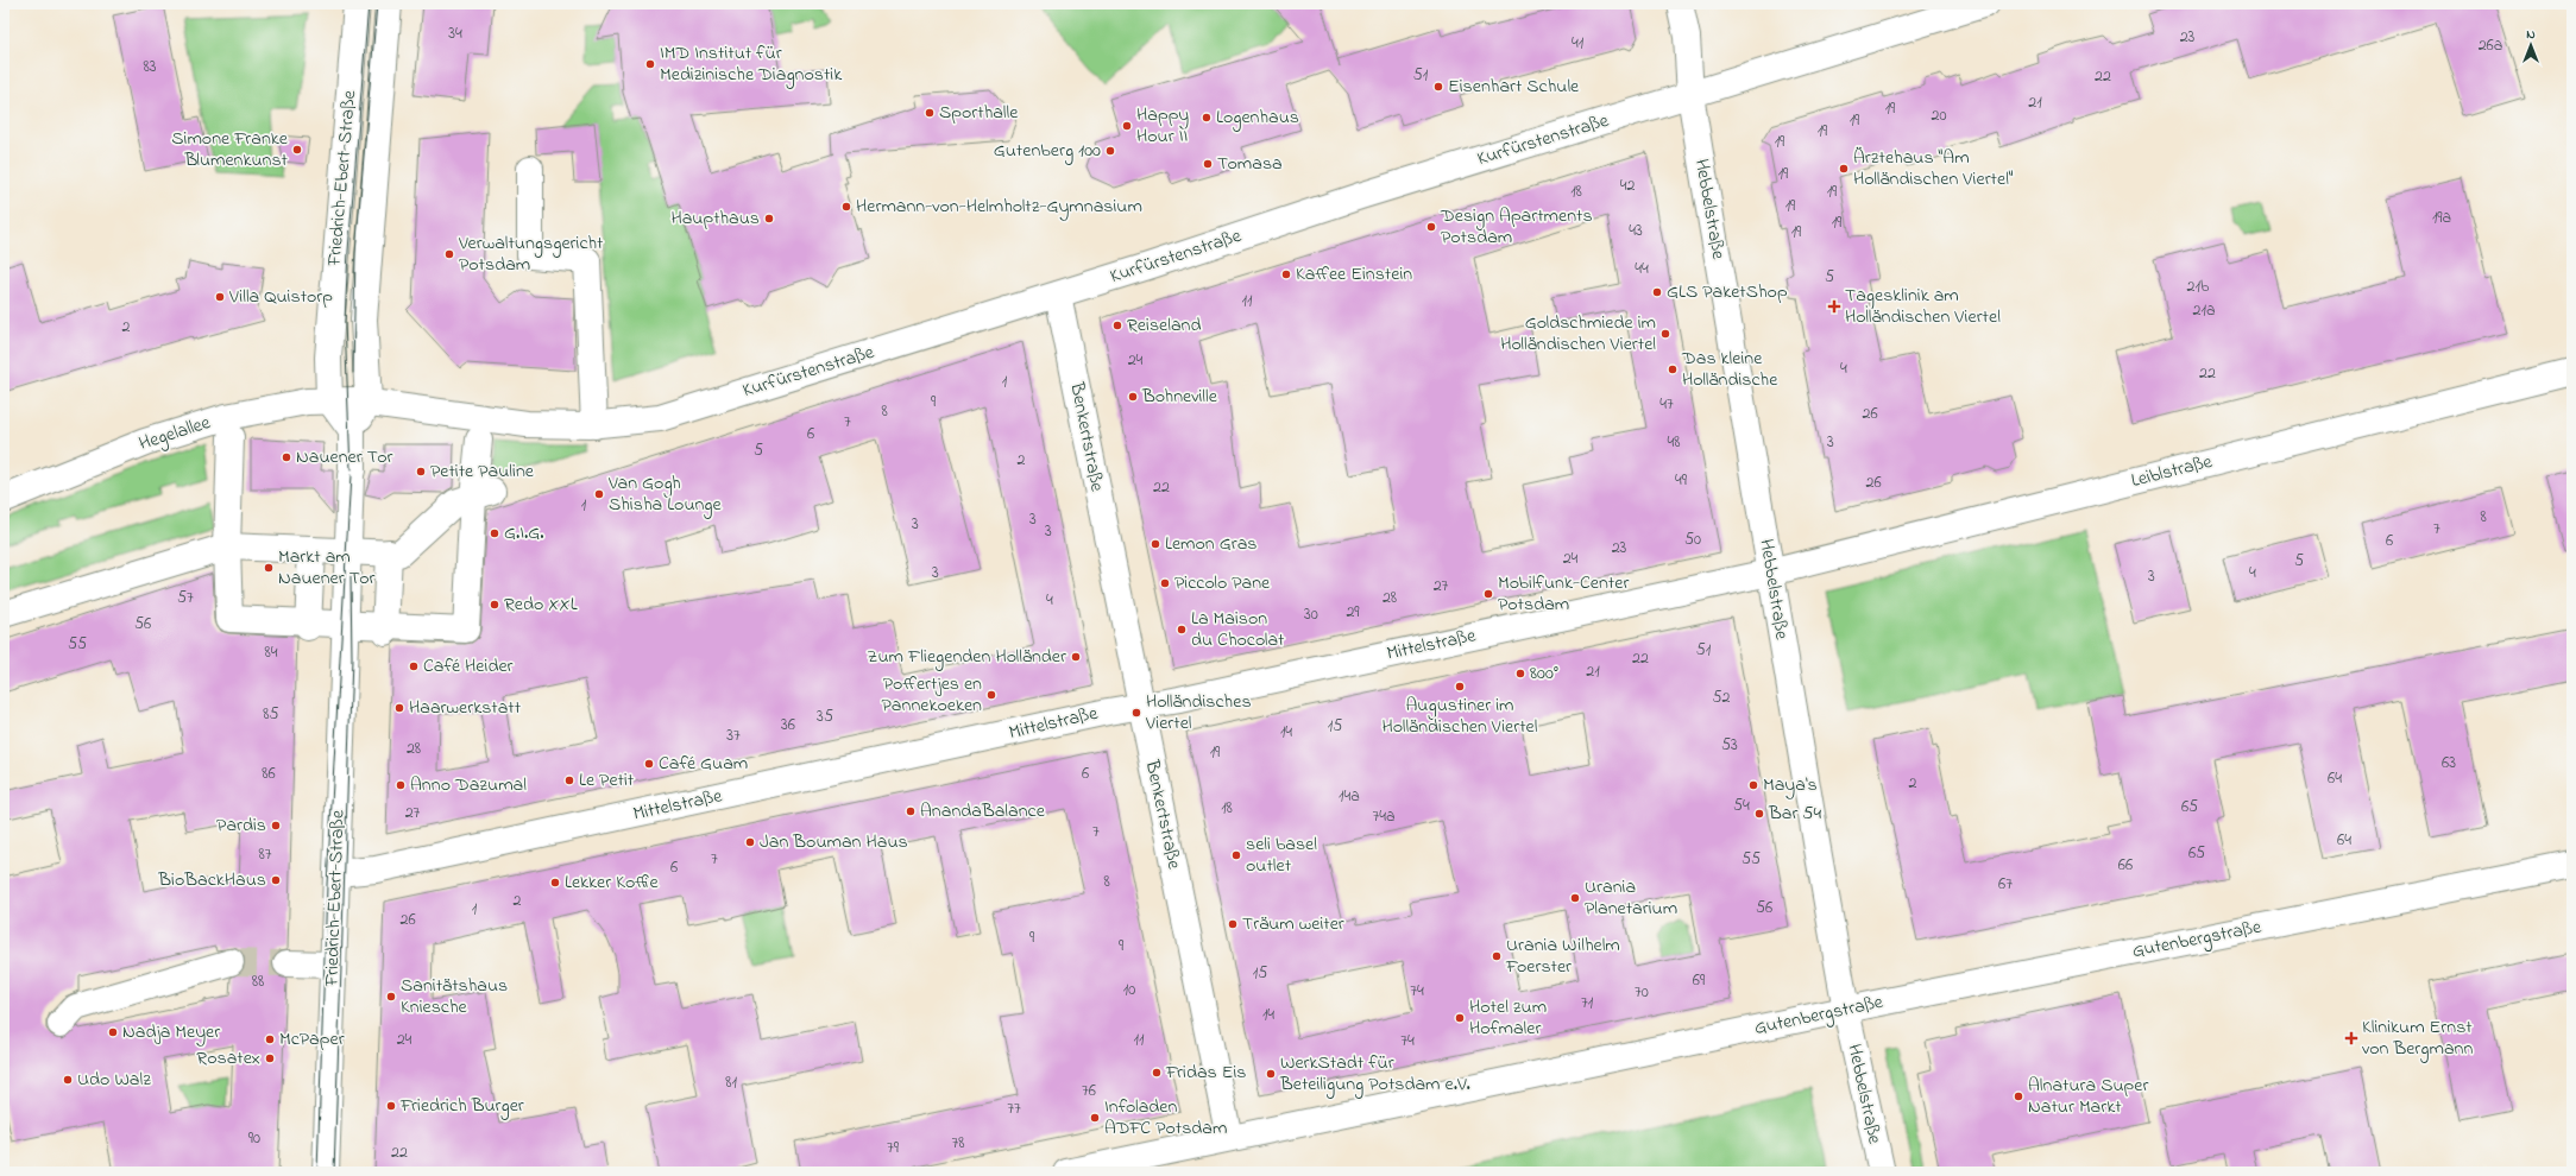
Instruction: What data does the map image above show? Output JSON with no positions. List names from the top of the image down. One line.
{"streets":{"street":["Kurfürstenstraße","Friedrich-Ebert-Straße","Hebbelstraße","Hegelallee","Benkertstraße","Leiblstraße","Mittelstraße","Gutenbergstraße"]},"crossings":[["Kurfürstenstraße","Friedrich-Ebert-Straße"],["Kurfürstenstraße","Hebbelstraße"],["Kurfürstenstraße","Hegelallee"],["Kurfürstenstraße","Benkertstraße"],["Friedrich-Ebert-Straße","Hegelallee"],["Friedrich-Ebert-Straße","Mittelstraße"],["Hebbelstraße","Leiblstraße"],["Hebbelstraße","Mittelstraße"],["Hebbelstraße","Gutenbergstraße"],["Benkertstraße","Mittelstraße"],["Benkertstraße","Gutenbergstraße"],["Leiblstraße","Mittelstraße"]],"places":{"other":["IMD Institut für Medizinische Diagnostik","Eisenhart Schule","Sporthalle","Logenhaus","Happy Hour II","Simone Franke Blumenkunst","Gutenberg 100","Tomasa","Ärztehaus \"Am Holländischen Viertel\"","Hermann-von-Helmholtz-Gymnasium","Haupthaus","Design Apartments Potsdam","Verwaltungsgericht Potsdam","Kaffee Einstein","GLS PaketShop","Villa Quistorp","Reiseland","Goldschmiede im Holländischen Viertel","Das kleine Holländische","Bohneville","Nauener Tor","Petite Pauline","Van Gogh Shisha Lounge","G.I.G.","Lemon Gras","Markt am Nauener Tor","Piccolo Pane","Mobilfunk-Center Potsdam","Redo XXL","La Maison du Chocolat","Zum Fliegenden Holländer","Café Heider","800°","Augustiner im Holländischen Viertel","Poffertjes en Pannekoeken","Haarwerkstatt","Holländisches Viertel","Café Guam","Le Petit","Anno Dazumal","Maya's","AnandaBalance","Bar 54","Pardis","Jan Bouman Haus","seli basel outlet","BioBackHaus","Lekker Koffie","Urania Planetarium","Träum weiter","Urania Wilhelm Foerster","Sanitätshaus Kniesche","Hotel zum Hofmaler","Nadja Meyer","McPaper","Rosatex","Fridas Eis","WerkStadt für Beteiligung Potsdam e.V.","Udo Walz","Alnatura Super Natur Markt","Friedrich Burger","Infoladen ADFC Potsdam"],"health":["Tagesklinik am Holländischen Viertel","Klinikum Ernst von Bergmann"]},"house_numbers":["34","23","41","26a","83","51","22","21","19","20","19","19","19","19","42","18","19","19","19a","19","43","19","44","5","21b","11","21a","2","24","4","22","1","9","47","8","26","7","6","48","3","5","2","49","26","22","1","8","3","3","7","3","50","6","23","24","5","3","4","3","27","57","28","4","29","30","56","55","51","84","22","21","52","85","35","36","15","14","37","53","28","19","63","86","6","64","2","14a","54","65","18","27","74a","7","64","65","87","7","55","66","6","8","67","2","56","1","26","9","9","15","69","88","10","74","70","71","14","24","11","74","81","76","77","90","78","79","22"],"north":"top"}
